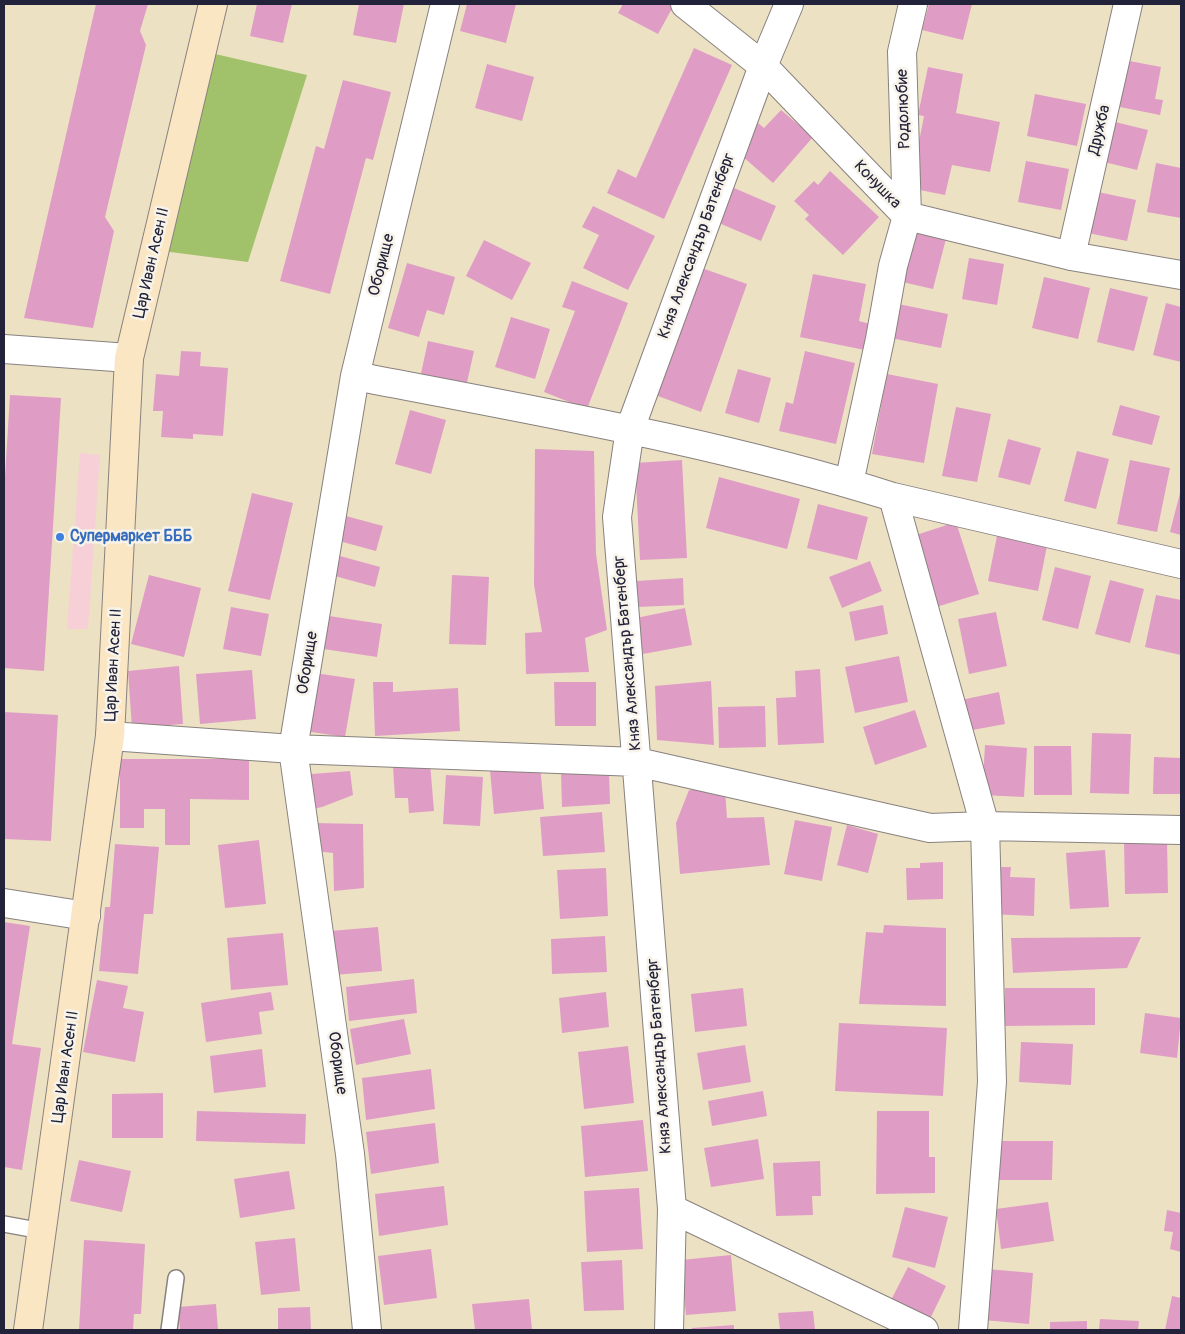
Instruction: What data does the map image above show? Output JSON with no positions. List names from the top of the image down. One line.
{"streets":{"street":["Родолюбие","Дружба","Конушка","Княз Александър Батенберг","Цар Иван Асен II","Оборище"]},"crossings":[["Родолюбие","Конушка"],["Дружба","Конушка"],["Конушка","Княз Александър Батенберг"]],"places":["Супермаркет БББ"]}
